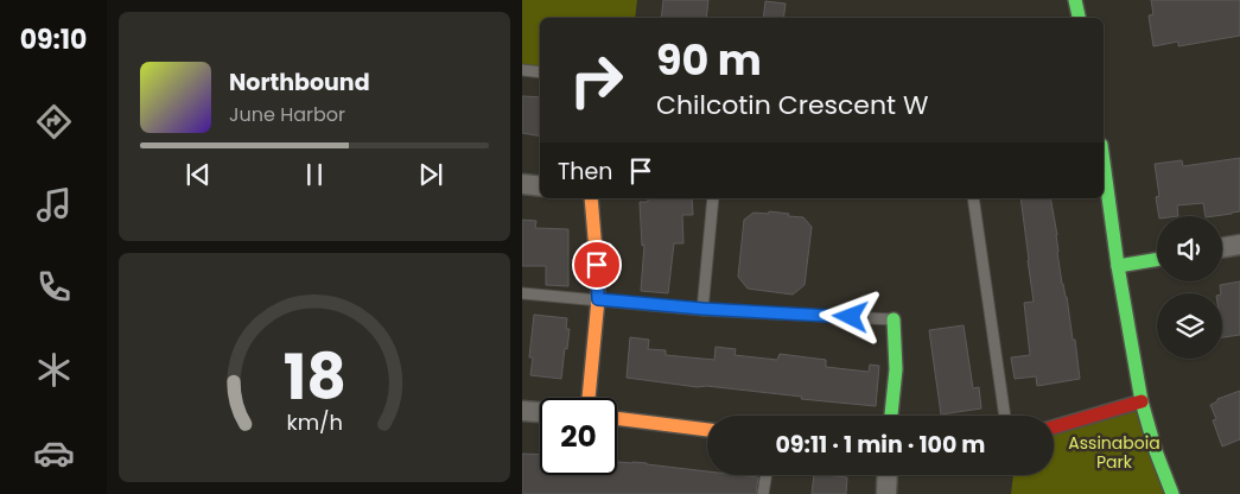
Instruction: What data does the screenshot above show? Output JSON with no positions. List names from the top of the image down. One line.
{"parks":["Assinaboia Park"],"page":{"tabs":"09:10","turn":["90 m","Chilcotin Crescent W"],"song":["Northbound","June Harbor"],"then":"Then","limit":"20","trip":"09:11 · 1 min · 100 m","gauge":["18","km/h"]}}
